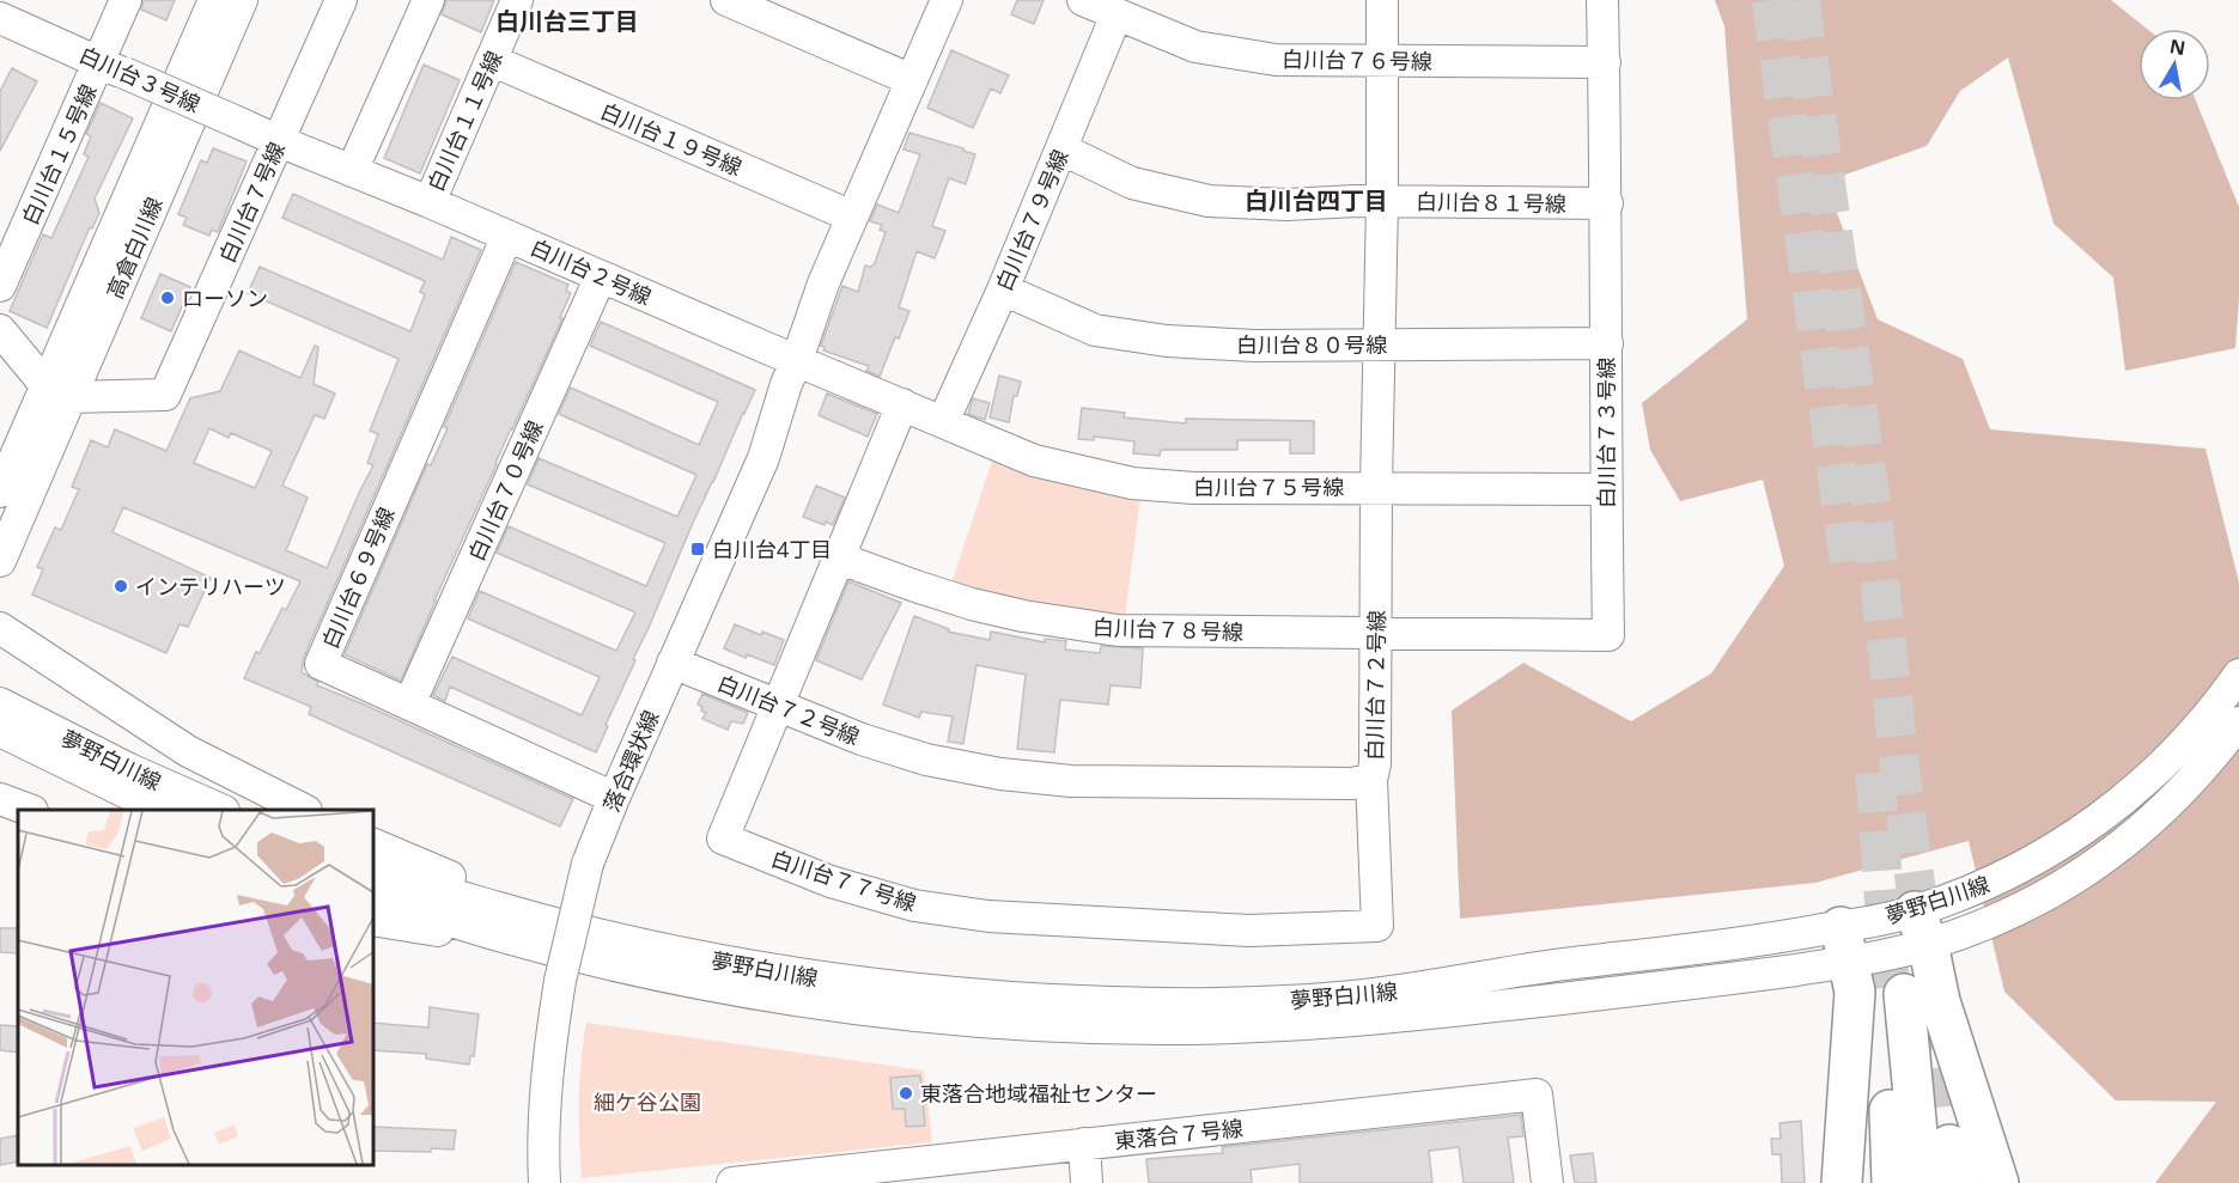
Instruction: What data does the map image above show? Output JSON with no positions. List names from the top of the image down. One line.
{"streets":{"street":["白川台７６号線","白川台３号線","白川台１１号線","白川台１９号線","白川台１５号線","白川台７号線","白川台８１号線","白川台７９号線","高倉白川線","白川台２号線","白川台８０号線","白川台７３号線","白川台７５号線","白川台７０号線","白川台６９号線","白川台７８号線","白川台７２号線","夢野白川線","落合環状線","白川台７７号線","東落合７号線"]},"crossings":[["白川台７６号線","白川台７９号線"],["白川台７６号線","白川台７３号線"],["白川台７６号線","白川台７２号線"],["白川台３号線","白川台１５号線"],["白川台３号線","白川台７号線"],["白川台３号線","白川台２号線"],["白川台１１号線","白川台１９号線"],["白川台１１号線","白川台２号線"],["白川台１９号線","落合環状線"],["白川台７号線","高倉白川線"],["白川台７号線","白川台２号線"],["白川台８１号線","白川台７９号線"],["白川台８１号線","白川台７３号線"],["白川台８１号線","白川台７２号線"],["白川台７９号線","白川台８０号線"],["白川台７９号線","白川台７５号線"],["白川台２号線","白川台７５号線"],["白川台２号線","白川台７０号線"],["白川台２号線","白川台６９号線"],["白川台２号線","落合環状線"],["白川台２号線","白川台７７号線"],["白川台８０号線","白川台７３号線"],["白川台８０号線","白川台７２号線"],["白川台７３号線","白川台７５号線"],["白川台７３号線","白川台７８号線"],["白川台７３号線","白川台７２号線"],["白川台７５号線","白川台７２号線"],["白川台７５号線","白川台７７号線"],["白川台７０号線","白川台６９号線"],["白川台６９号線","落合環状線"],["白川台７８号線","白川台７２号線"],["白川台７８号線","白川台７７号線"],["白川台７２号線","落合環状線"],["白川台７２号線","白川台７７号線"]],"districts":["白川台三丁目","白川台四丁目"],"parks":["細ケ谷公園"],"places":{"other":["ローソン","インテリハーツ","東落合地域福祉センター"],"transit":["白川台4丁目"]},"north":"top"}
